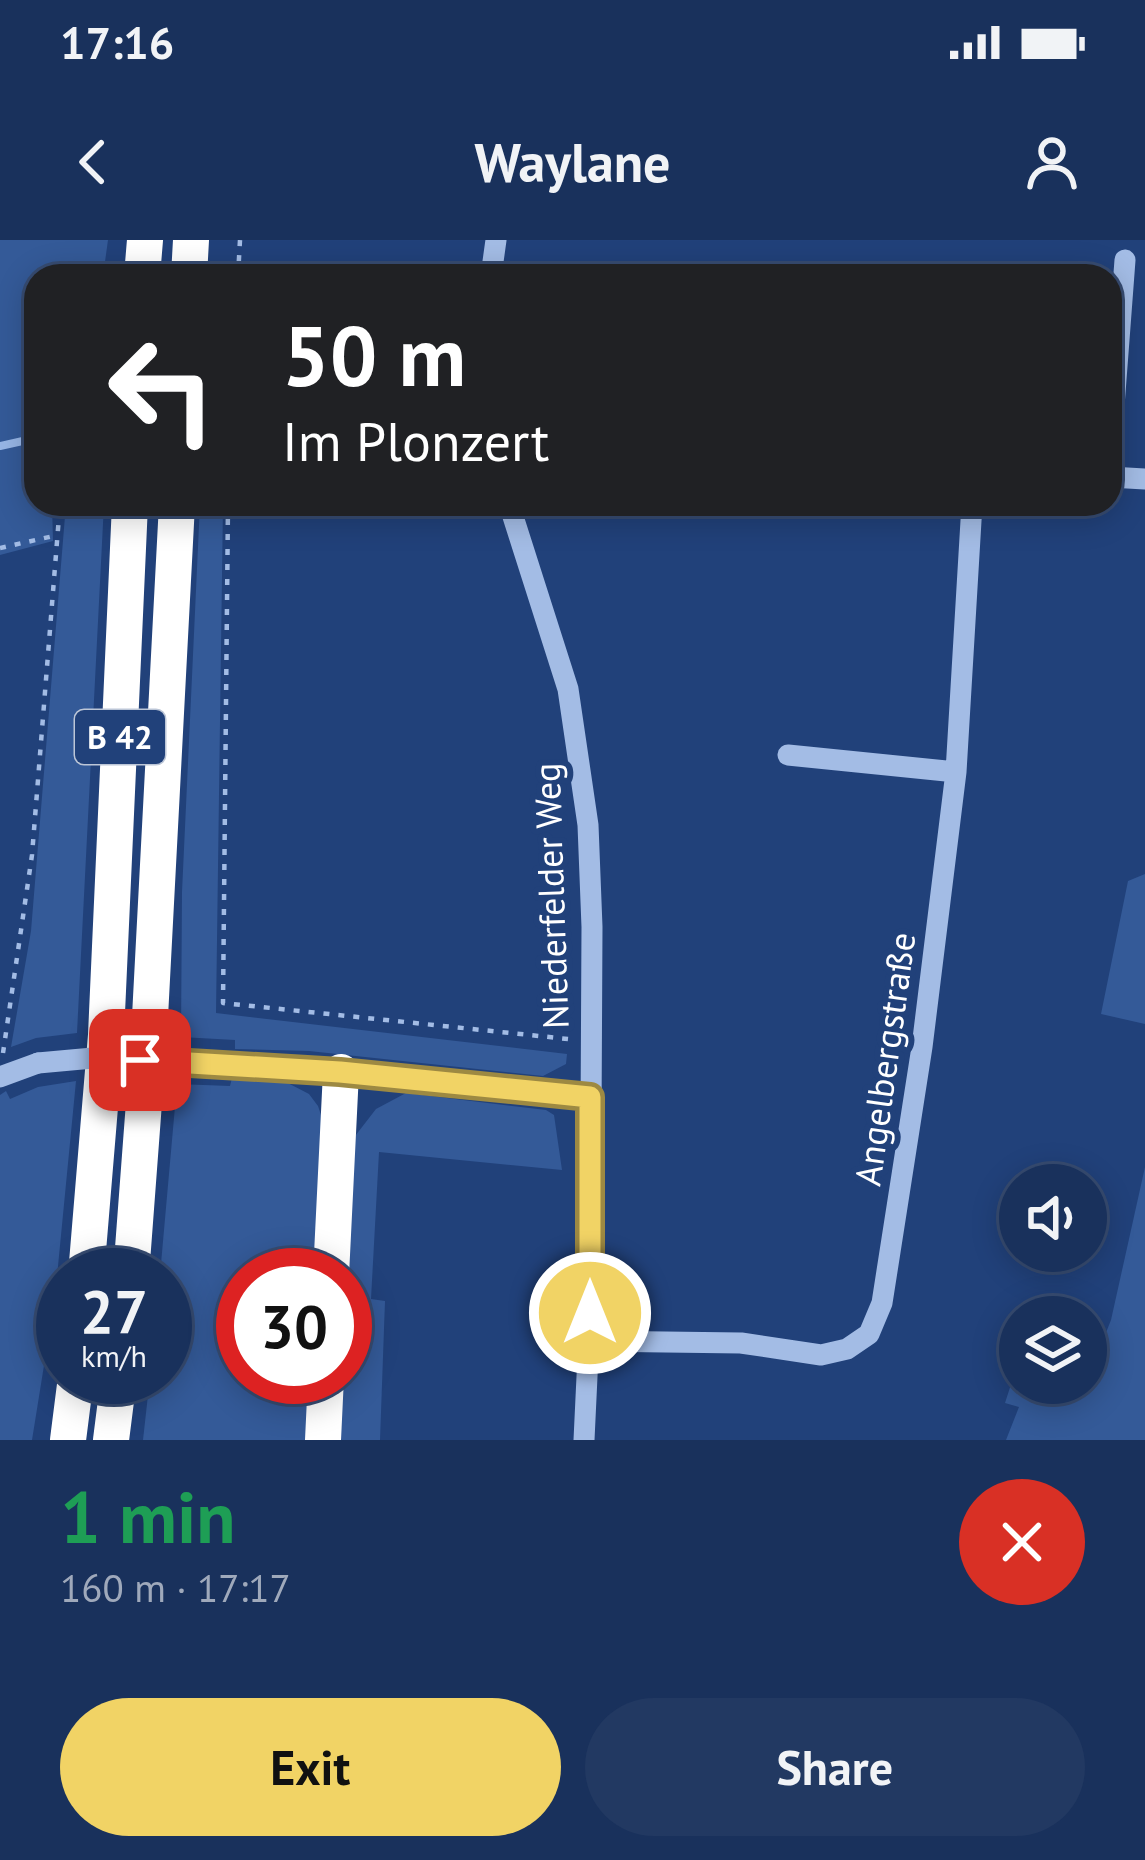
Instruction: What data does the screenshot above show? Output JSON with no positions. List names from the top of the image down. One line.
{"streets":{"highway":["B 42"],"street":["Niederfelder Weg","Angelbergstraße"]},"crossings":[["Niederfelder Weg","Angelbergstraße"]],"page":{"status":"17:16","header":"Waylane","turn":["50 m","Im Plonzert"],"speed":"27 km/h","limit":"30","heading":["1 min","160 m · 17:17"],"buttons":["Exit","Share"]}}
